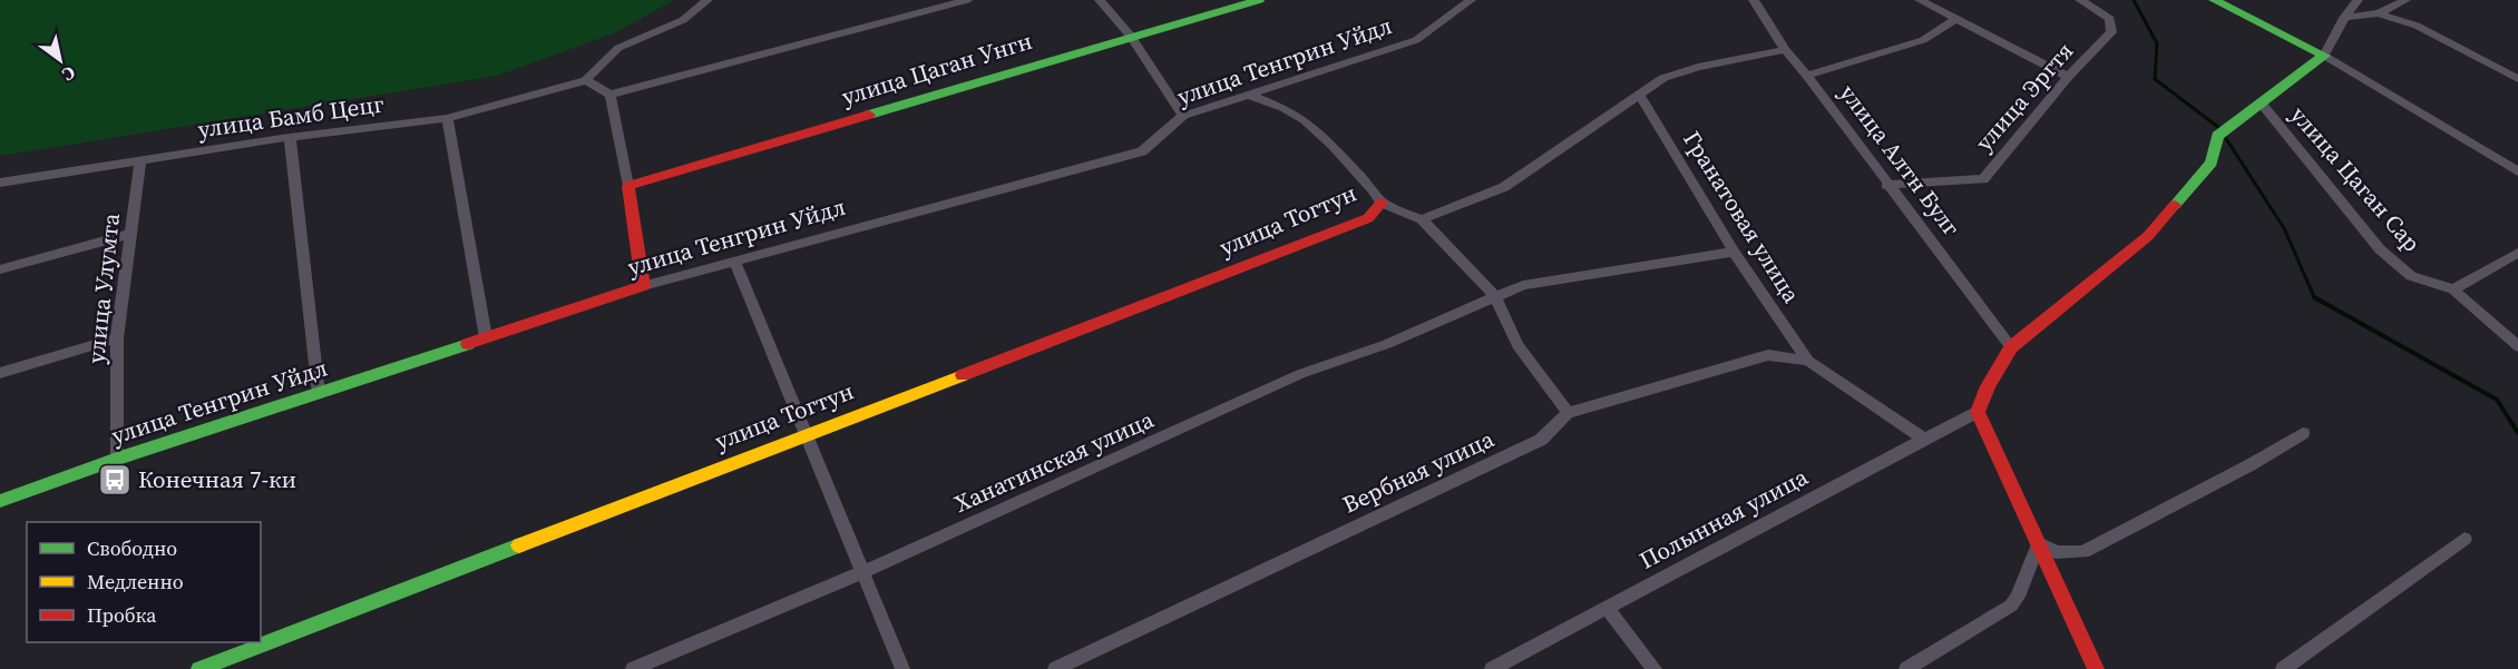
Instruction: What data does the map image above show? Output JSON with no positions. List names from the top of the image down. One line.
{"streets":{"street":["улица Тенгрин Уйдл","улица Цаган Унгн","улица Эргтя","улица Бамб Цецг","улица Алтн Булг","улица Цаган Сар","Гранатовая улица","улица Тогтун","улица Улумта","Ханатинская улица","Вербная улица","Полынная улица"]},"crossings":[["улица Тенгрин Уйдл","улица Улумта"],["улица Эргтя","улица Алтн Булг"],["улица Бамб Цецг","улица Улумта"],["Гранатовая улица","Ханатинская улица"],["Гранатовая улица","Вербная улица"]],"places":{"bus stop":["Конечная 7-ки"]},"legend":["Свободно","Медленно","Пробка"],"north":"bottom right"}
